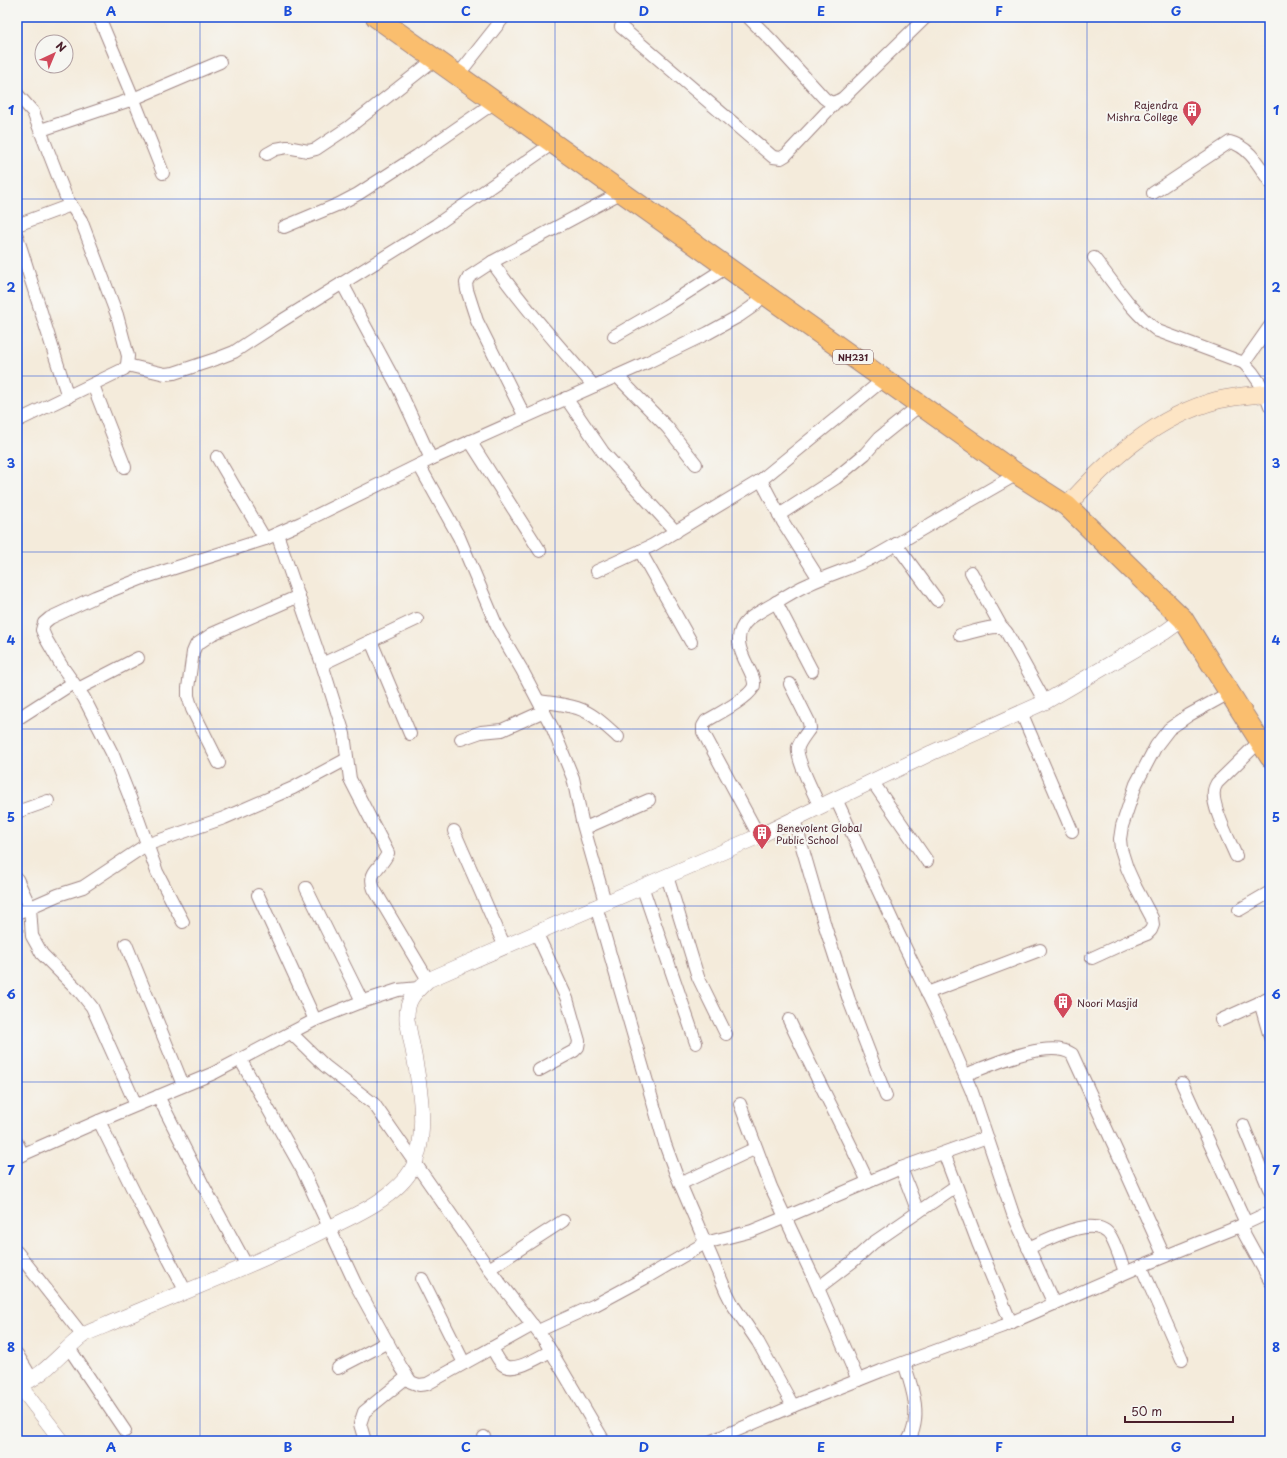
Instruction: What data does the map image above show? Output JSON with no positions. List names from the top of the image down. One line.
{"streets":{"highway":["NH231"]},"places":{"building":["Rajendra Mishra College","Benevolent Global Public School","Noori Masjid"]},"scale_bar":"50 m","north":"top right","grid":{"columns":["A","B","C","D","E","F","G"],"rows":["1","2","3","4","5","6","7","8"]}}
